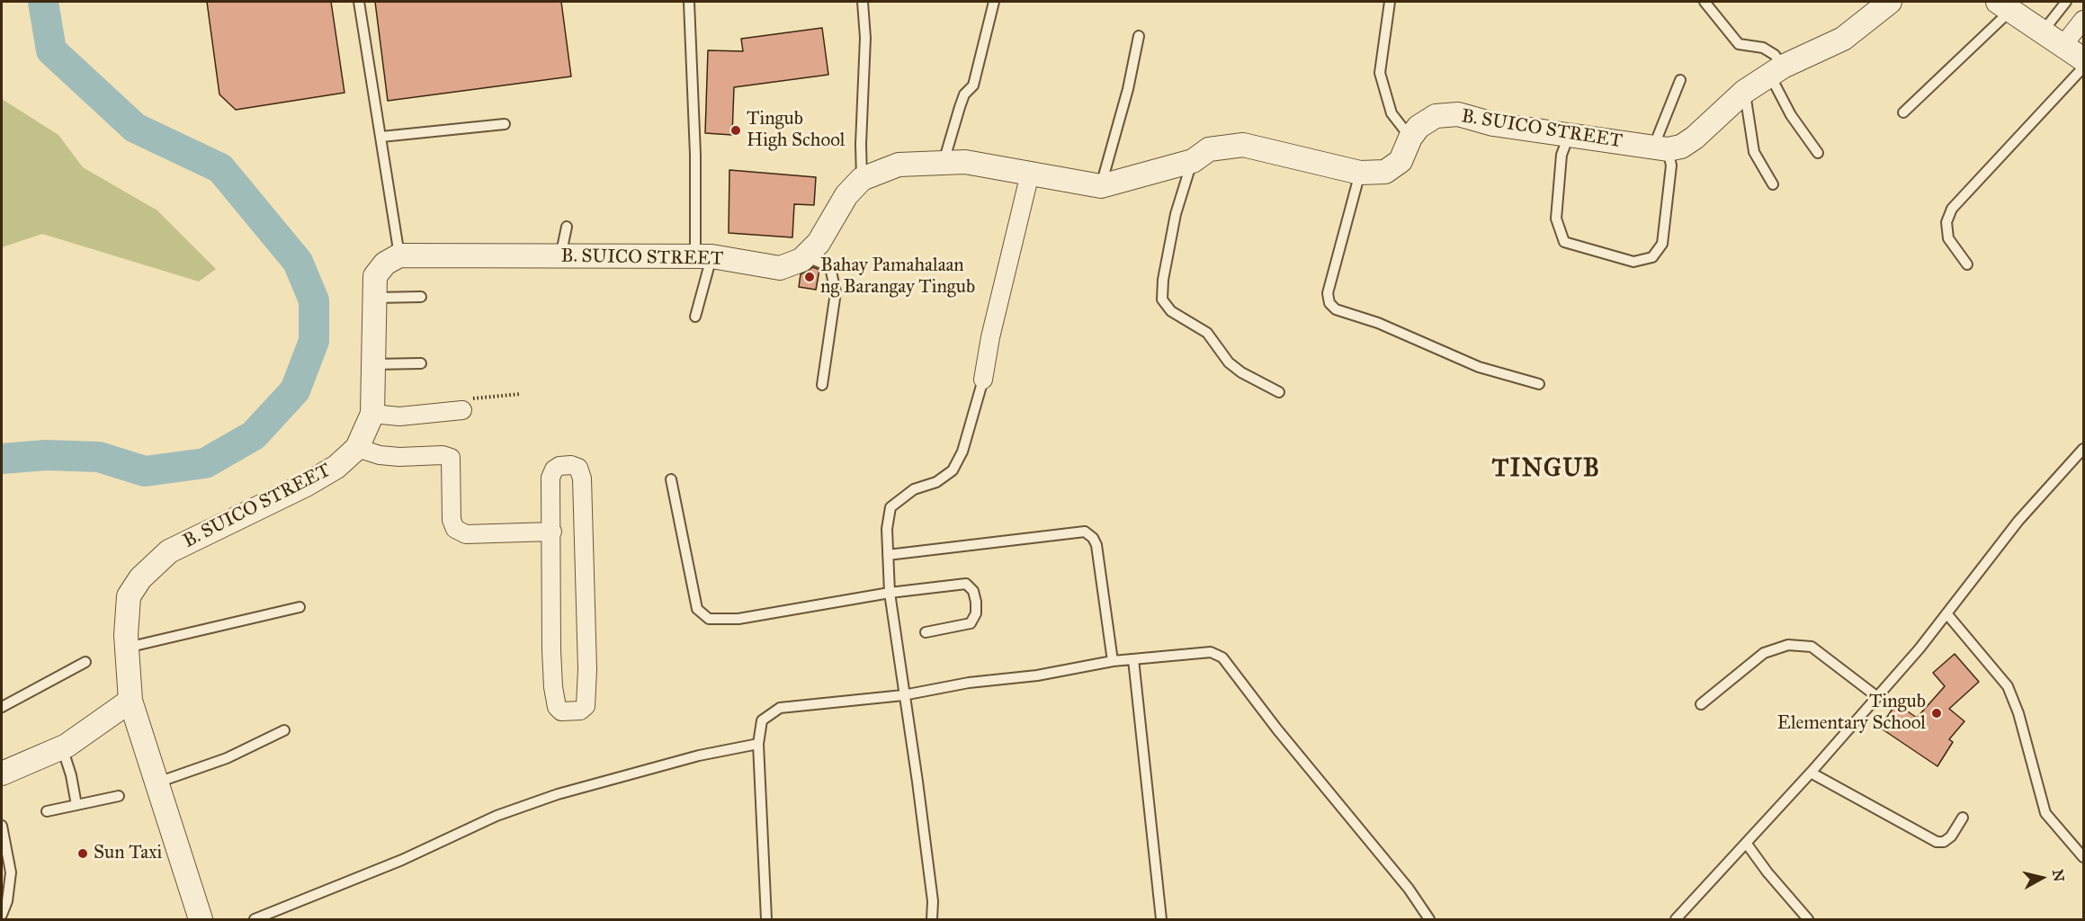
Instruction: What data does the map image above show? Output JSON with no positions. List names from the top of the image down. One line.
{"streets":{"street":["B. SUICO STREET"]},"districts":["TINGUB"],"places":["Tingub High School","Bahay Pamahalaan ng Barangay Tingub","Tingub Elementary School","Sun Taxi"],"north":"right"}
